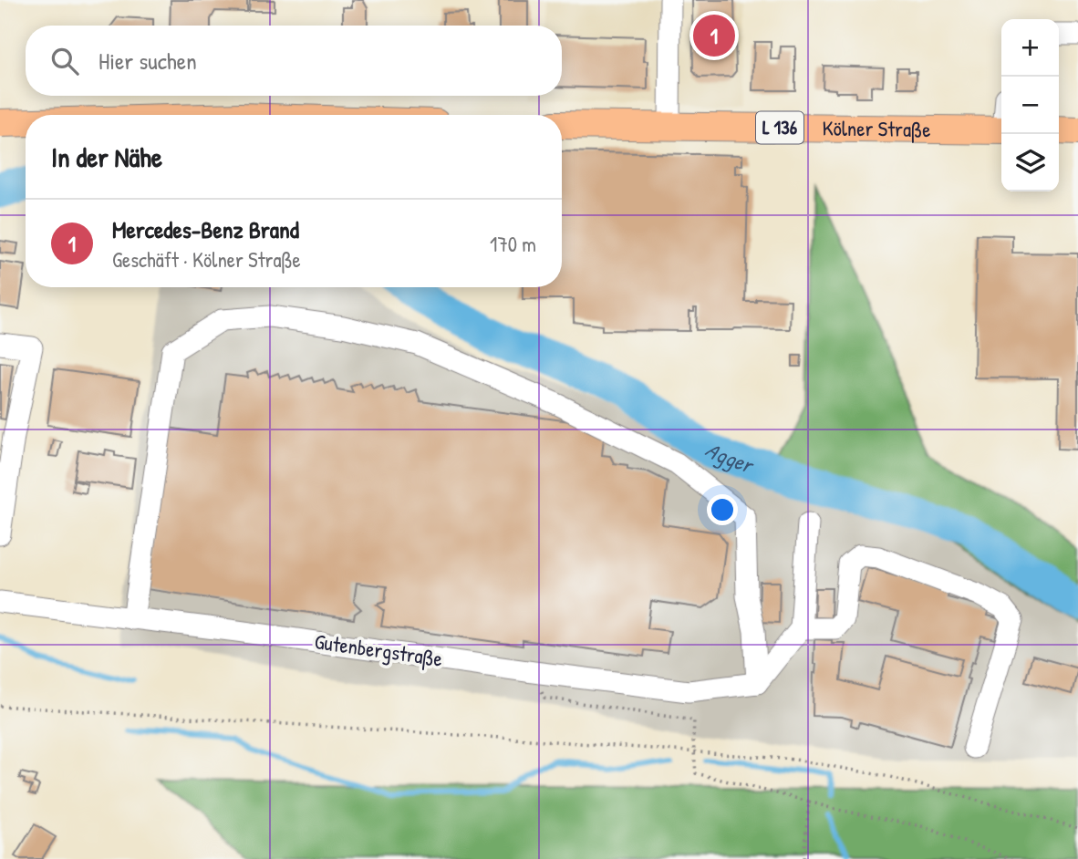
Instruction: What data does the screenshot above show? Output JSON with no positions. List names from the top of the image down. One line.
{"streets":{"main road":["L 136","Kölner Straße"],"street":["Gutenbergstraße"]},"water":["Agger"],"page":{"pins":"1","map_buttons":["+","−"],"search":"Hier suchen","heading":"In der Nähe","list":[{"mark":"1","name":"Mercedes-Benz Brand","note":"Geschäft · Kölner Straße","value":"170 m"}]}}
